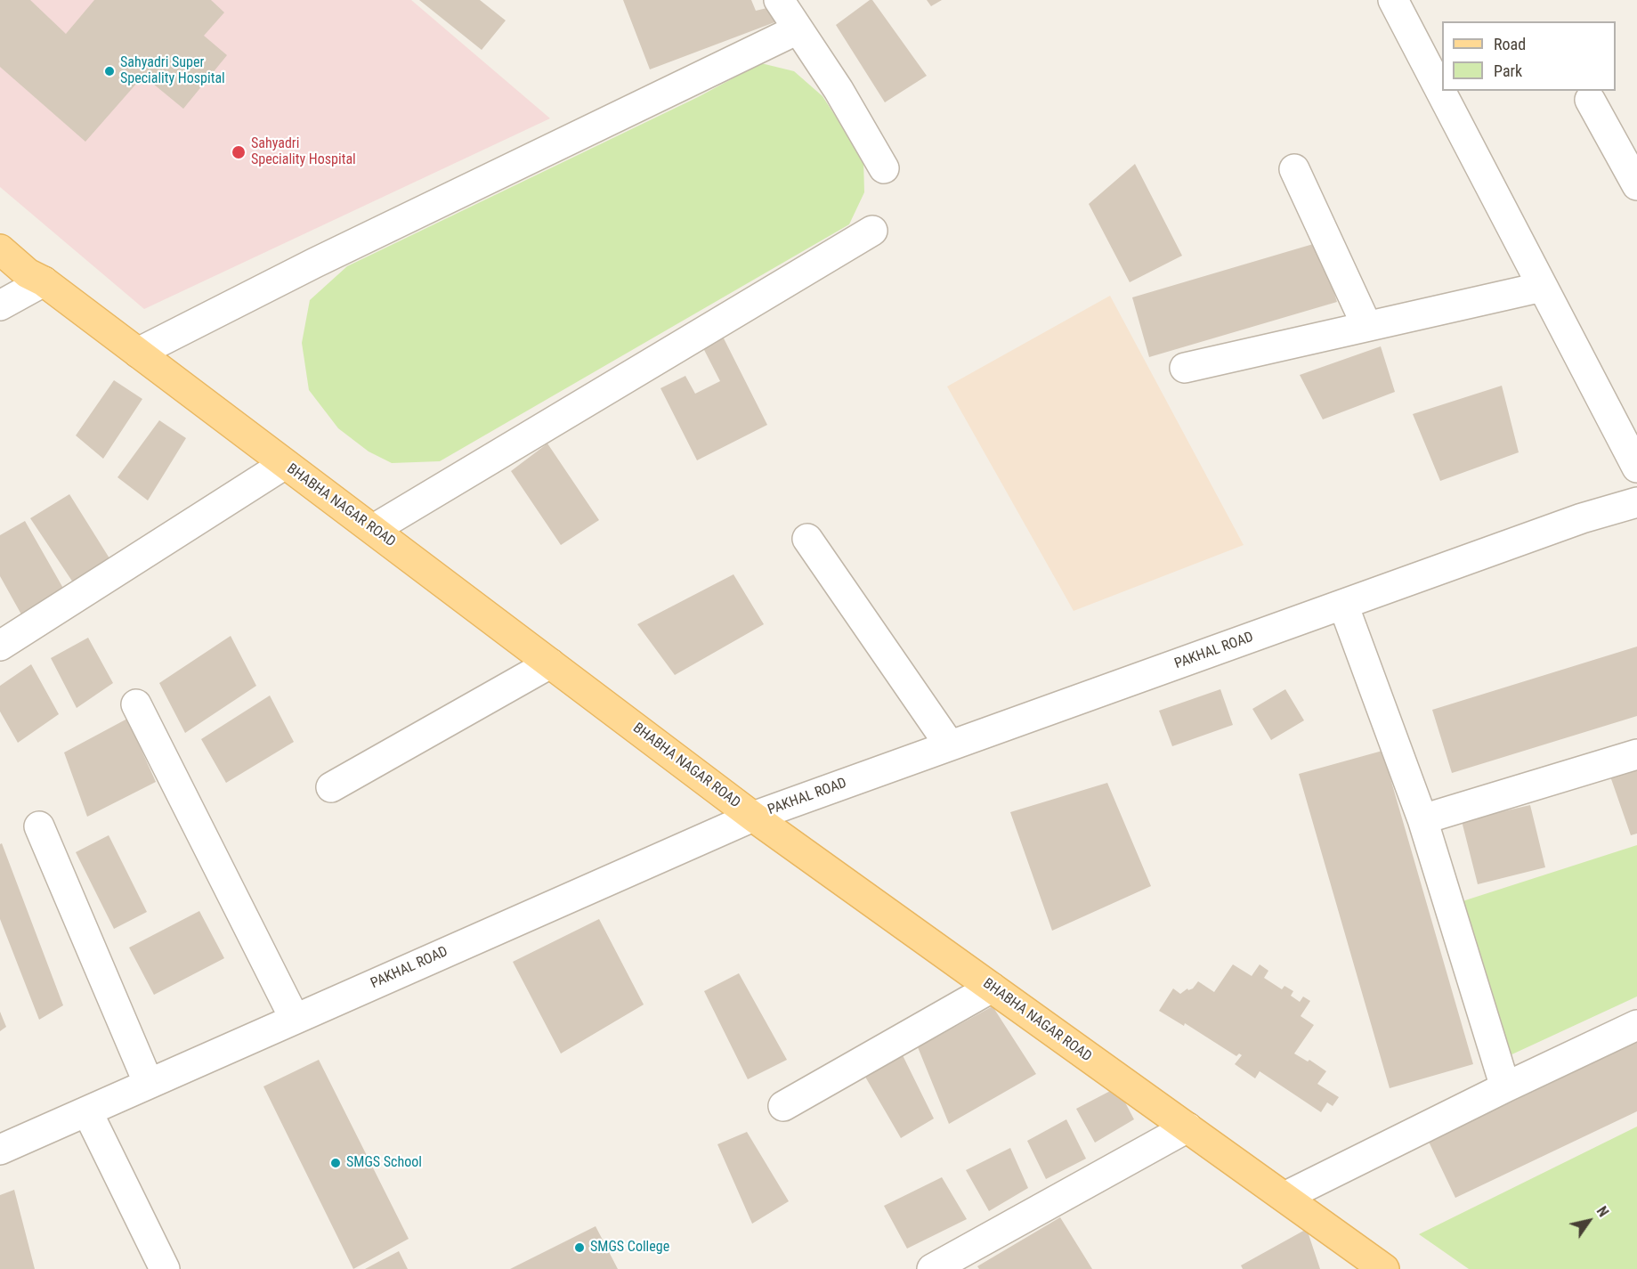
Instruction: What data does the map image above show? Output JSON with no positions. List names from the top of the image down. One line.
{"streets":{"main road":["BHABHA NAGAR ROAD"],"street":["PAKHAL ROAD"]},"crossings":[["BHABHA NAGAR ROAD","PAKHAL ROAD"]],"places":["Sahyadri Super Speciality Hospital","Sahyadri Speciality Hospital","SMGS School","SMGS College"],"legend":["Road","Park"],"north":"top right"}
